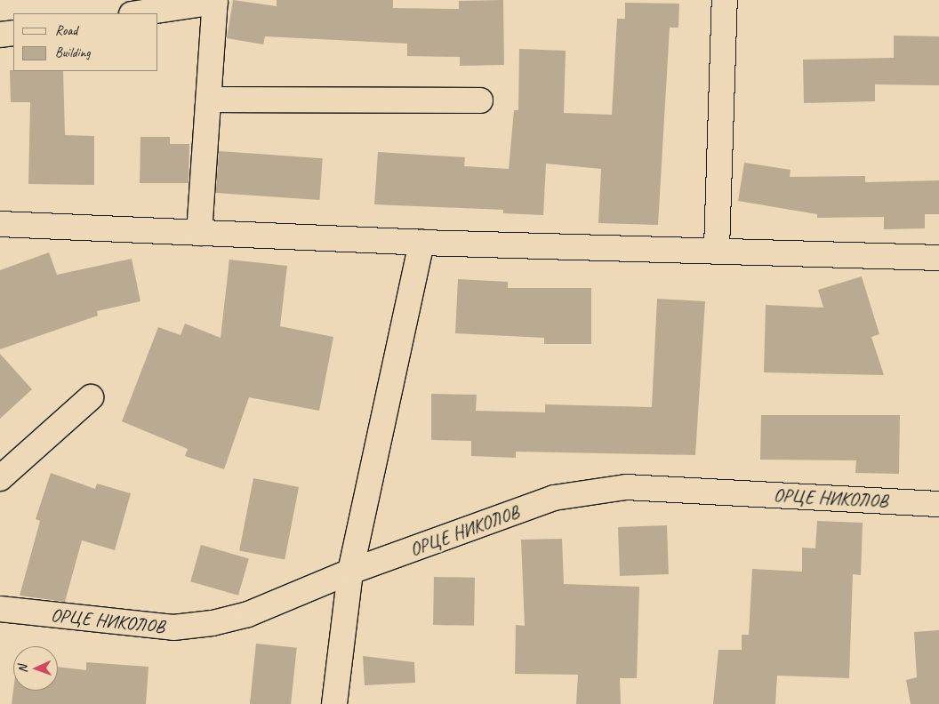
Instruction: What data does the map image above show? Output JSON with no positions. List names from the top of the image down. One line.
{"streets":{"street":["ОРЦЕ НИКОЛОВ"]},"legend":["Road","Building"],"north":"left"}
